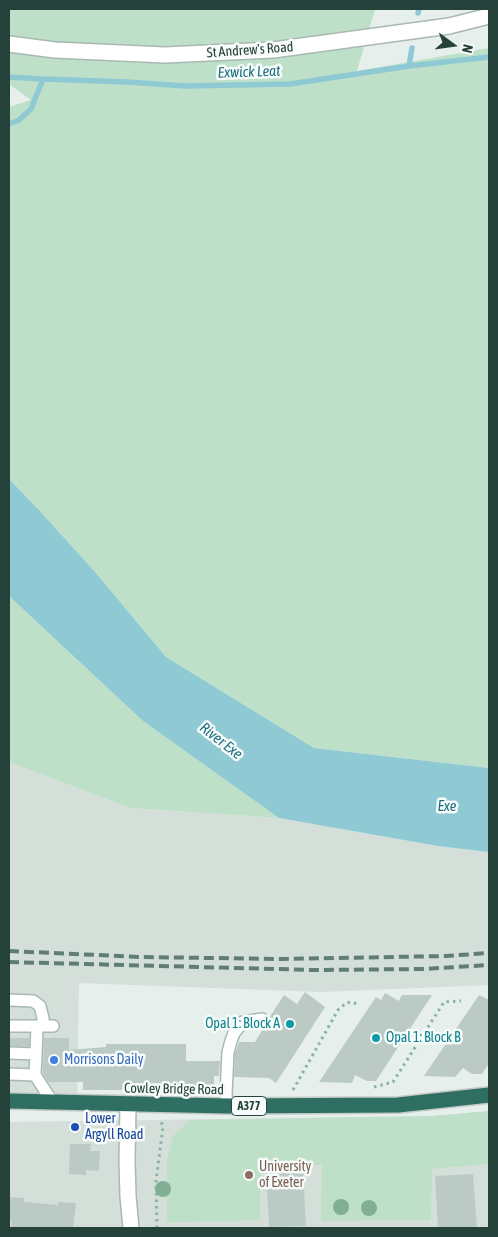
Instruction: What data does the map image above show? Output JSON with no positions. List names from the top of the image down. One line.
{"streets":{"highway":["Cowley Bridge Road","A377"],"street":["St Andrew's Road"]},"water":["Exwick Leat","River Exe","Exe"],"places":["Opal 1: Block A","Opal 1: Block B","Morrisons Daily","Lower Argyll Road","University of Exeter"],"north":"right"}
